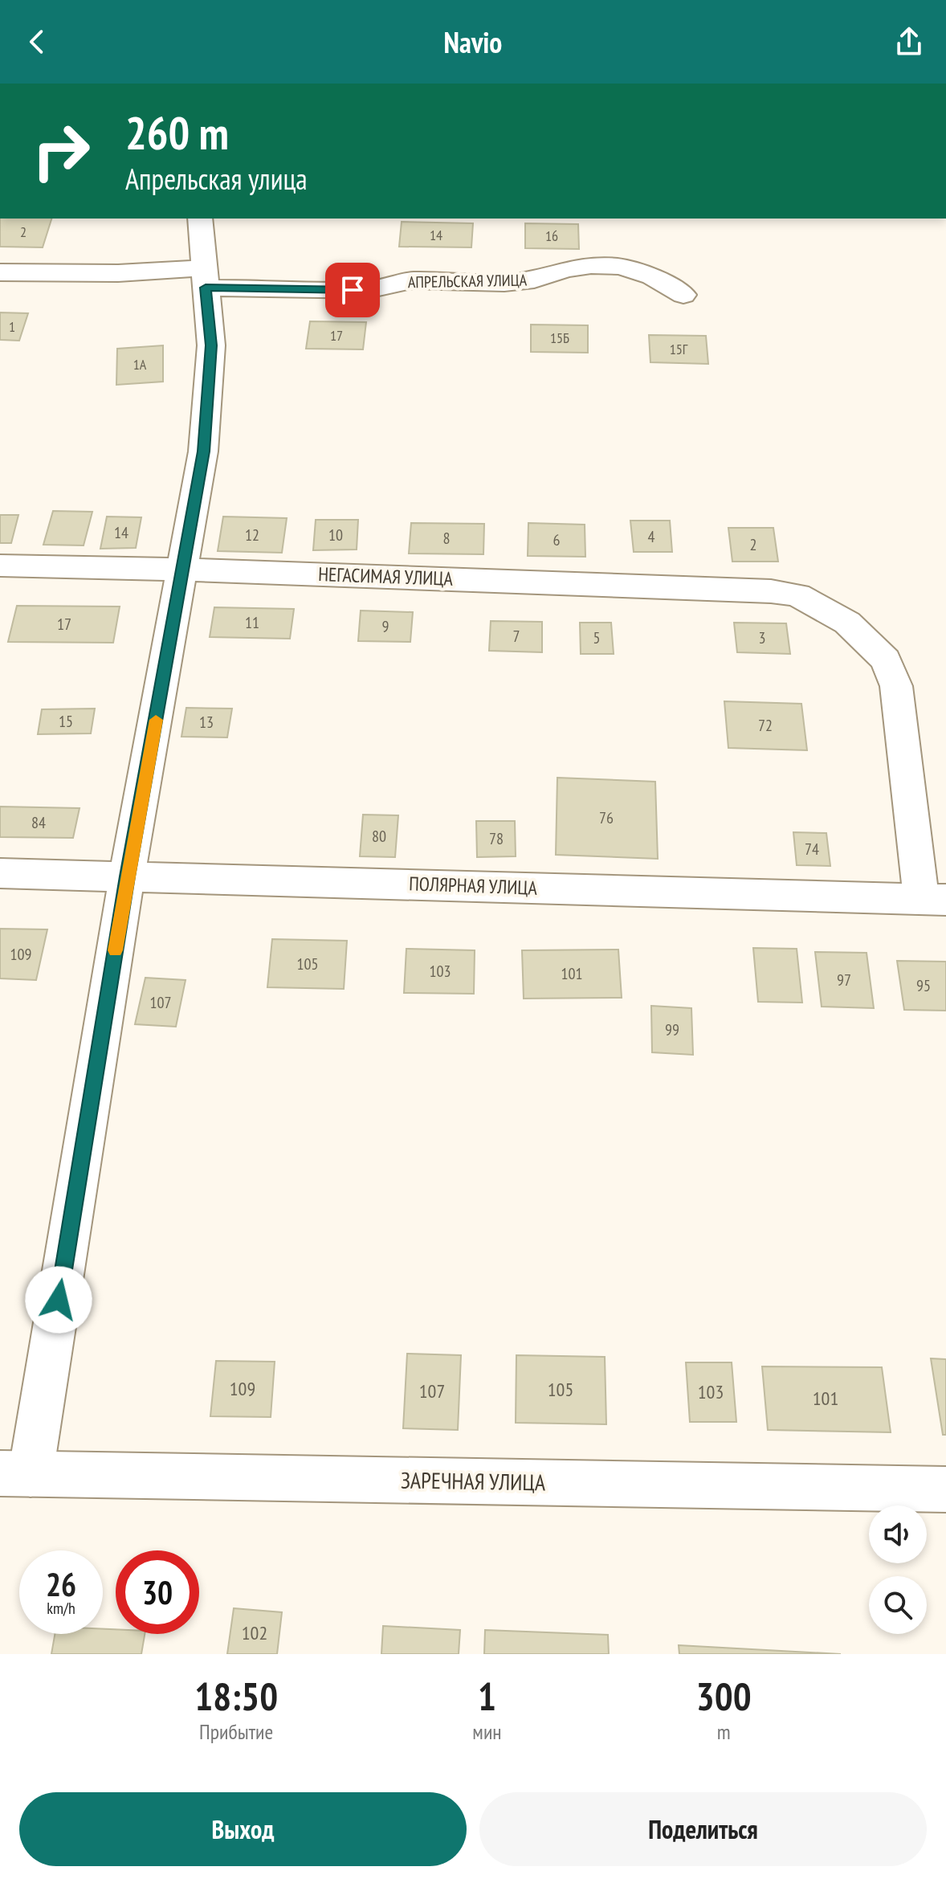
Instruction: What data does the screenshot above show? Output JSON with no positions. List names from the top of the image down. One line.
{"streets":{"street":["АПРЕЛЬСКАЯ УЛИЦА","НЕГАСИМАЯ УЛИЦА","ПОЛЯРНАЯ УЛИЦА","ЗАРЕЧНАЯ УЛИЦА"]},"crossings":[["НЕГАСИМАЯ УЛИЦА","ПОЛЯРНАЯ УЛИЦА"]],"house_numbers":["2","14","16","1","17","15Б","15Г","1А","14","12","10","4","8","6","2","11","17","9","7","5","3","15","13","72","76","84","80","78","74","109","105","103","101","97","95","107","99","109","105","107","103","101","102"],"page":{"header":"Navio","turn":["260 m","Апрельская улица"],"speed":"26 km/h","limit":"30","eta":["18:50","Прибытие","1","мин","300","m"],"buttons":["Выход","Поделиться"]}}
